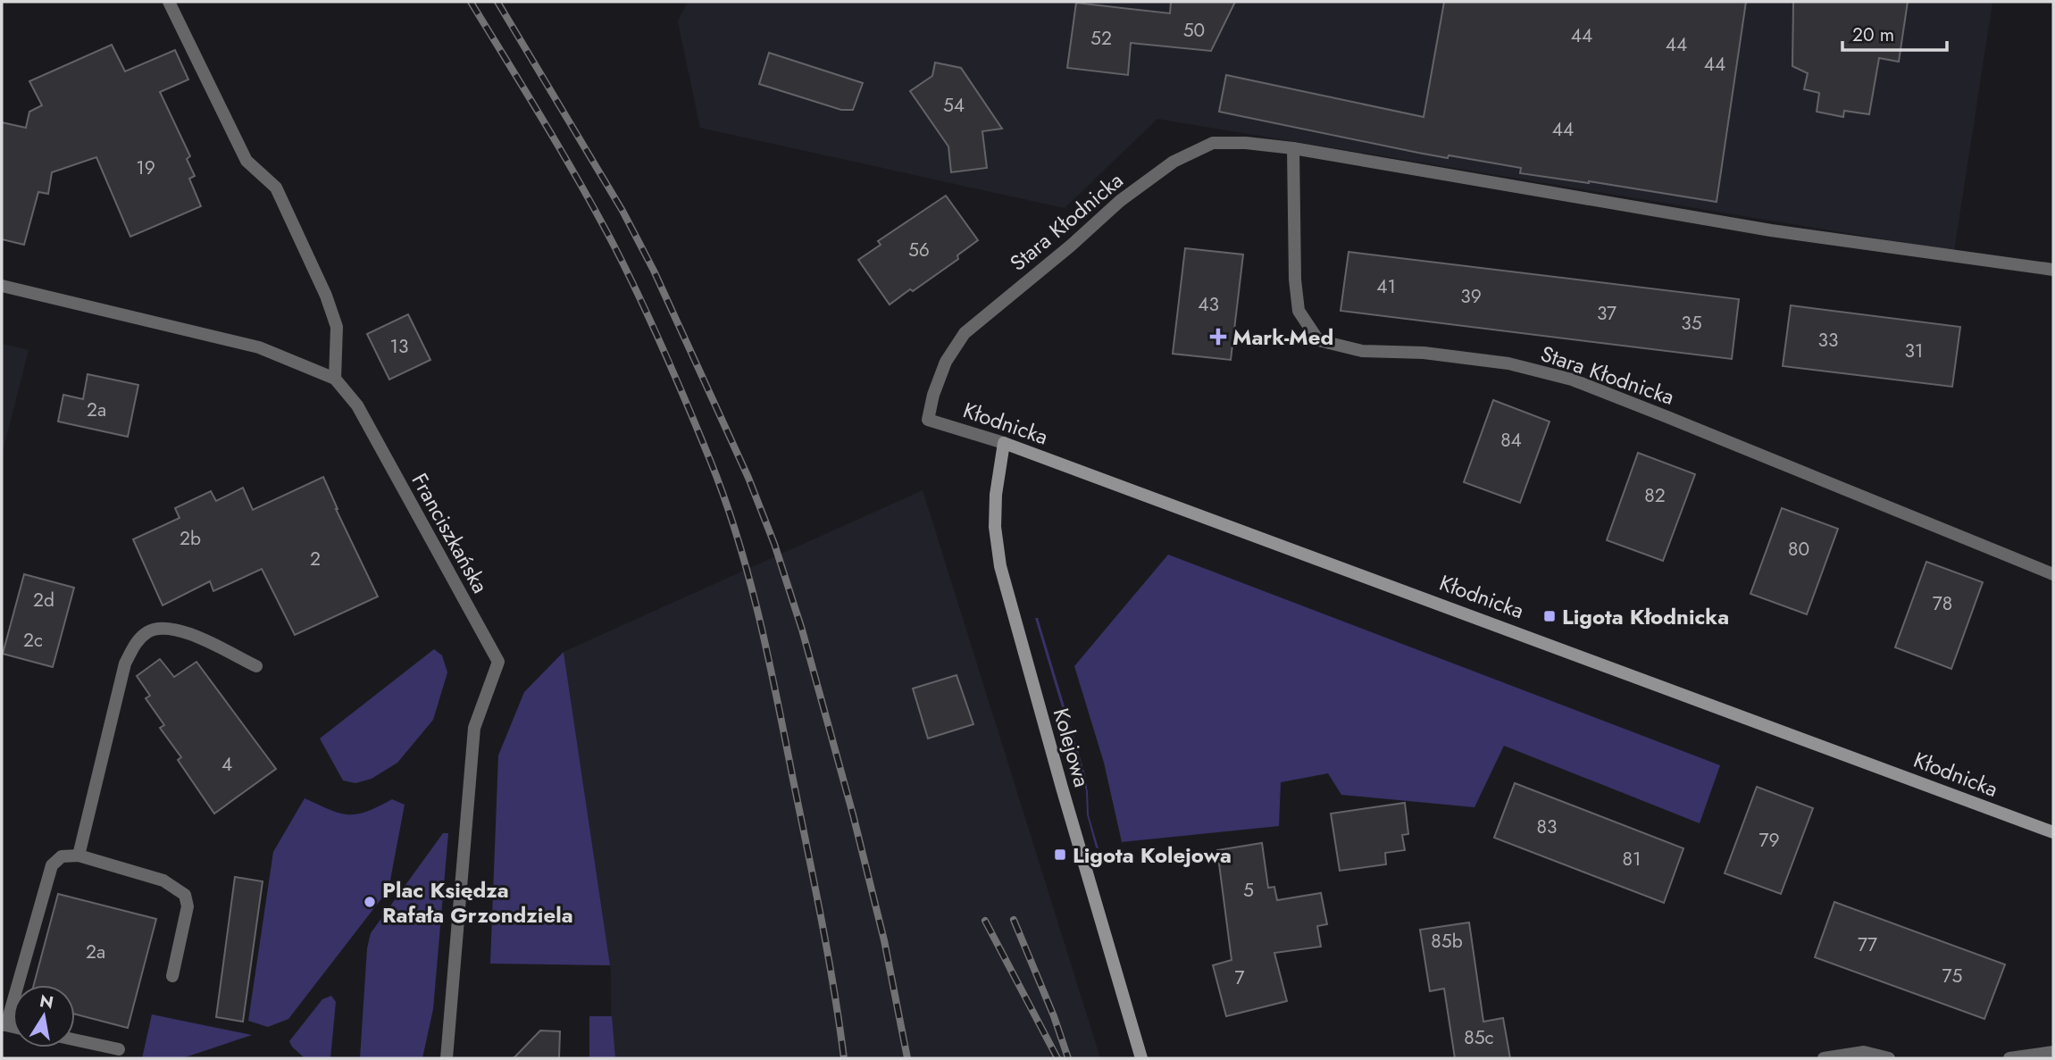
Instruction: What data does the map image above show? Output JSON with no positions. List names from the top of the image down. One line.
{"streets":{"street":["Stara Kłodnicka","Kłodnicka","Franciszkańska","Kolejowa"]},"crossings":[["Stara Kłodnicka","Kłodnicka"],["Kłodnicka","Kolejowa"]],"places":{"health":["Mark-Med"],"transit":["Ligota Kłodnicka","Ligota Kolejowa"],"other":["Plac Księdza Rafała Grzondziela"]},"house_numbers":["50","44","52","44","44","54","44","19","56","41","39","43","37","35","33","13","31","2a","84","82","2b","80","2","2d","78","2c","4","83","79","81","5","85b","77","2a","75","7","85c"],"scale_bar":"20 m","north":"top"}
